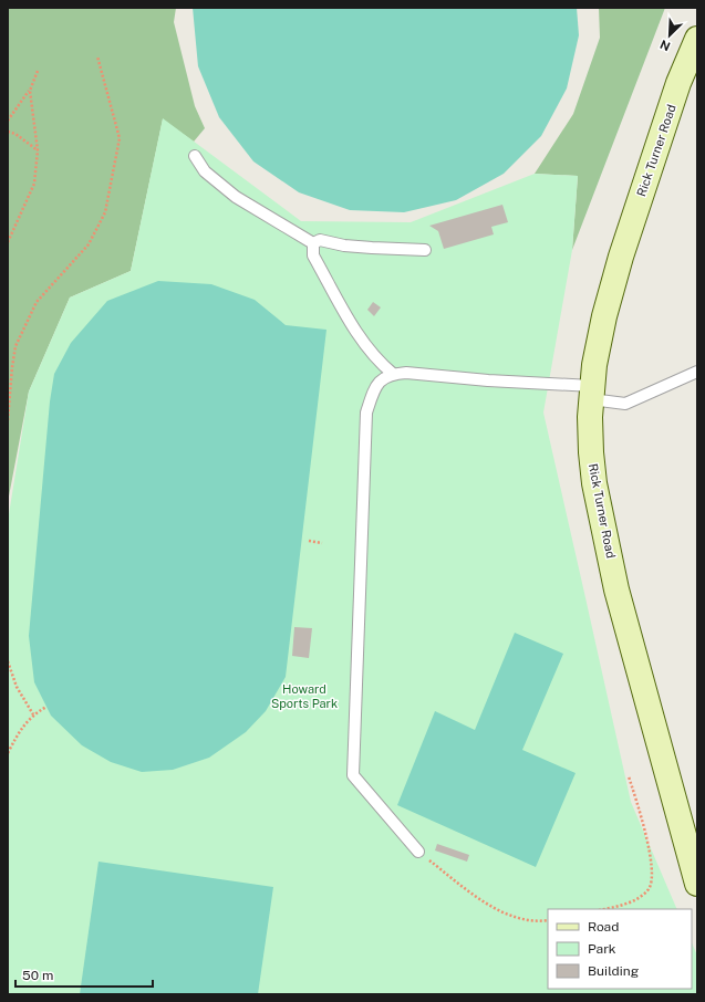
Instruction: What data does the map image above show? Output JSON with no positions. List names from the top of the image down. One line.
{"streets":{"main road":["Rick Turner Road"]},"parks":["Howard Sports Park"],"legend":["Road","Park","Building"],"scale_bar":"50 m","north":"bottom left"}
